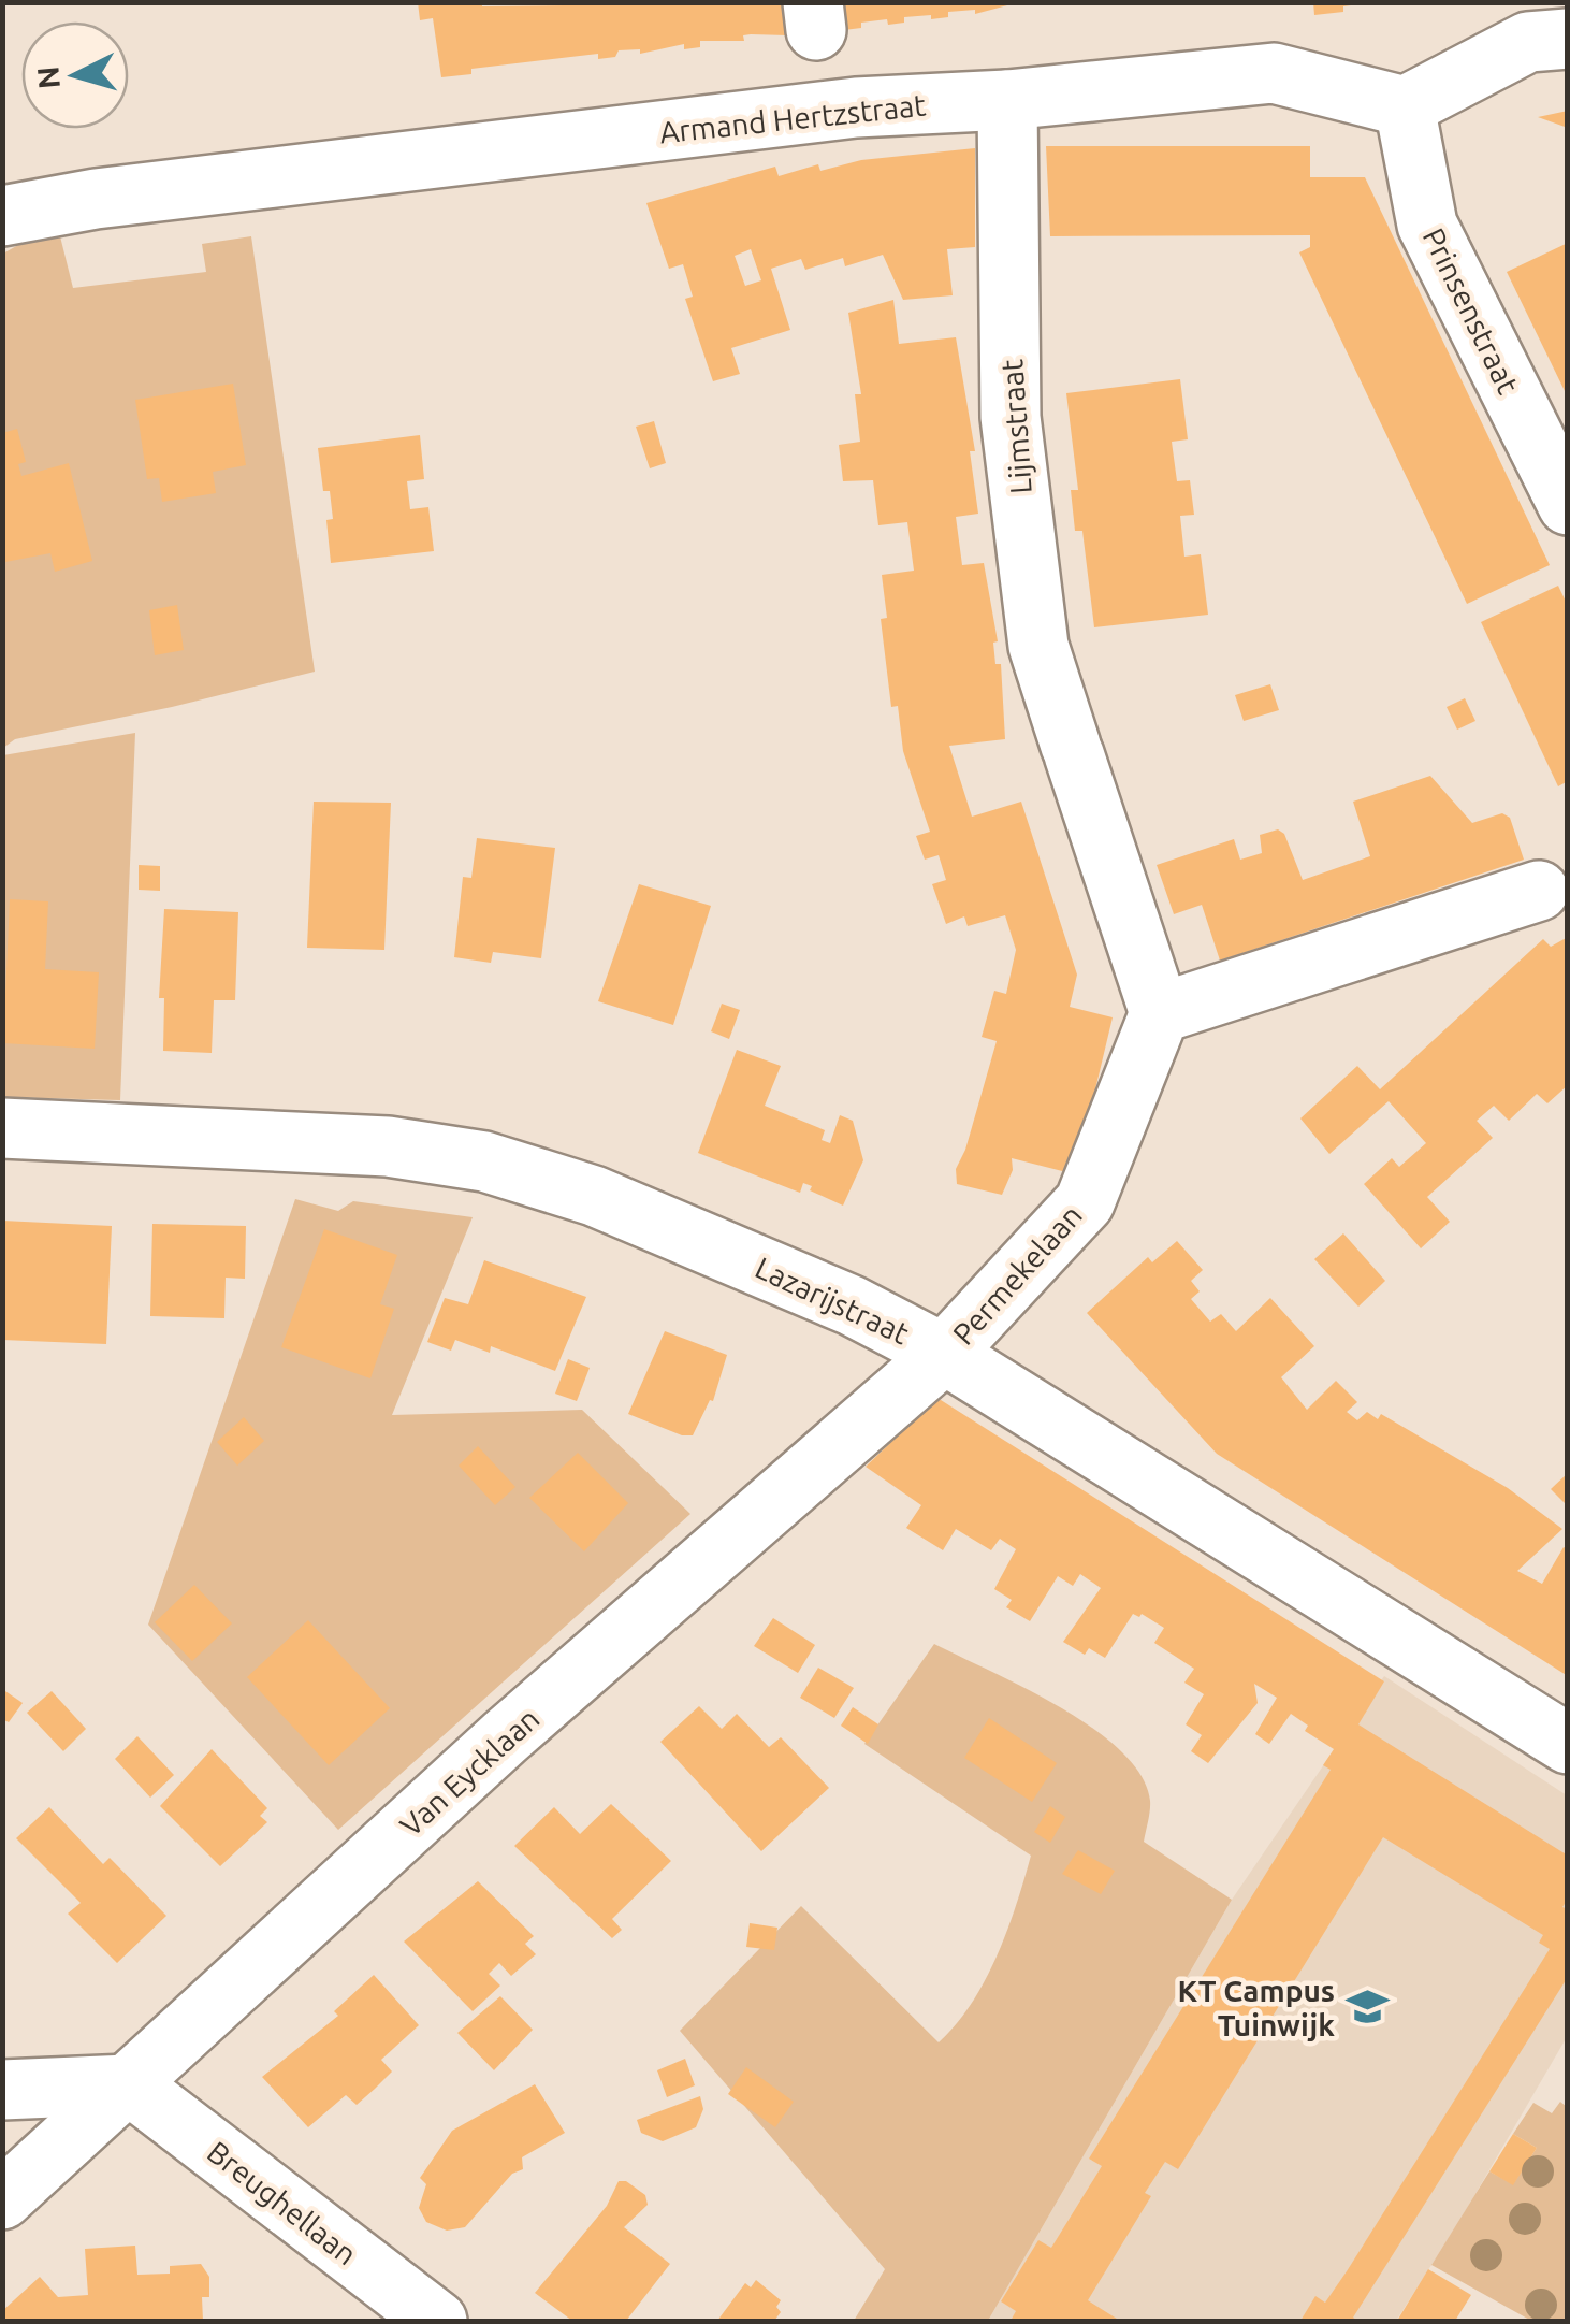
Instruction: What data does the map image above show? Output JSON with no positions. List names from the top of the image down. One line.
{"streets":{"street":["Armand Hertzstraat","Prinsenstraat","Lijmstraat","Permekelaan","Lazarijstraat","Van Eycklaan","Breughellaan"]},"crossings":[["Armand Hertzstraat","Prinsenstraat"],["Armand Hertzstraat","Lijmstraat"],["Lijmstraat","Permekelaan"],["Permekelaan","Lazarijstraat"],["Permekelaan","Van Eycklaan"],["Lazarijstraat","Van Eycklaan"],["Van Eycklaan","Breughellaan"]],"places":{"school or university":["KT Campus Tuinwijk"]},"north":"left"}
